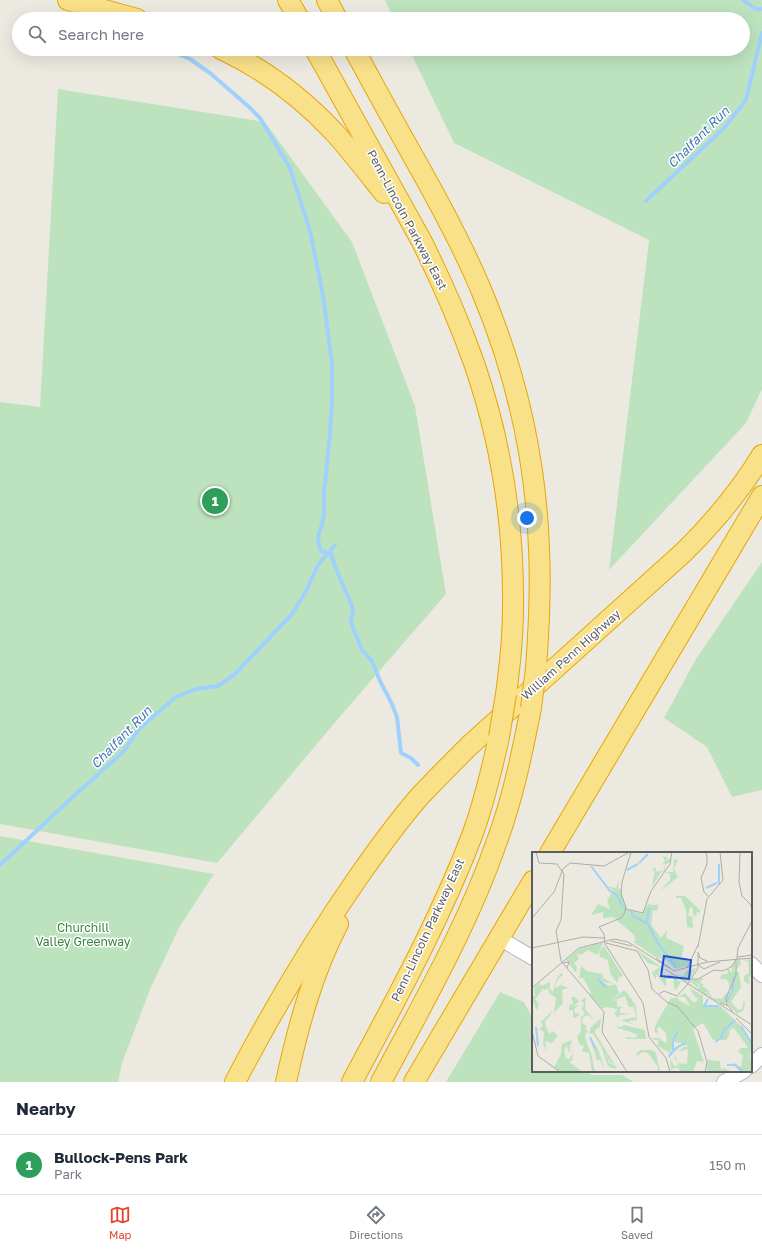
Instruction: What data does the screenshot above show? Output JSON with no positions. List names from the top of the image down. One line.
{"streets":{"highway":["Penn-Lincoln Parkway East","William Penn Highway"]},"water":["Chalfant Run"],"parks":["Churchill Valley Greenway"],"page":{"search":"Search here","pins":"1","heading":"Nearby","list":[{"mark":"1","name":"Bullock-Pens Park","note":"Park","value":"150 m"}],"nav":["Map","Directions","Saved"]}}
